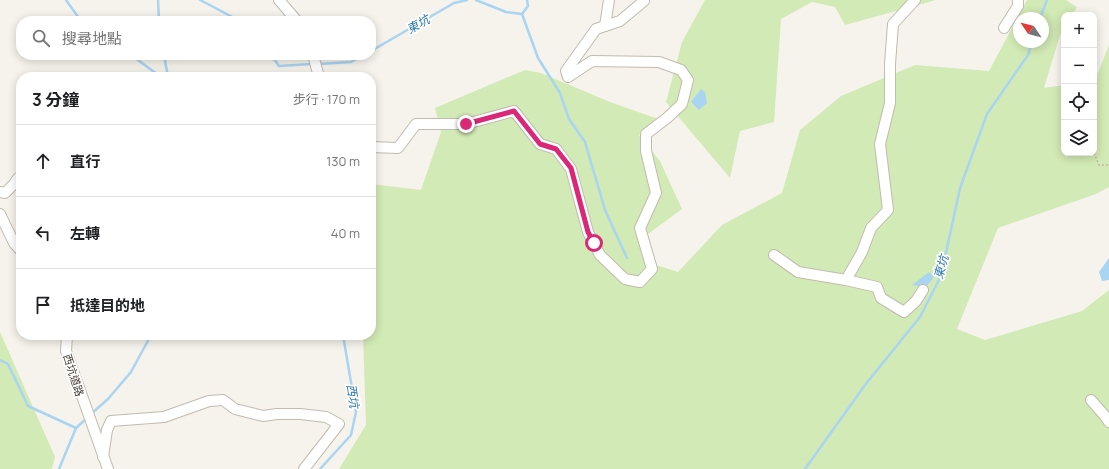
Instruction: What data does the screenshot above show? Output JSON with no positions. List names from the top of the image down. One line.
{"streets":{"street":["西坑道路"]},"water":["東坑","西坑"],"north":"top left","page":{"map_buttons":["+","−"],"search":"搜尋地點","heading":["3 分鐘","步行 · 170 m"],"list":[["直行","130 m"],["左轉","40 m"],"抵達目的地"]}}
